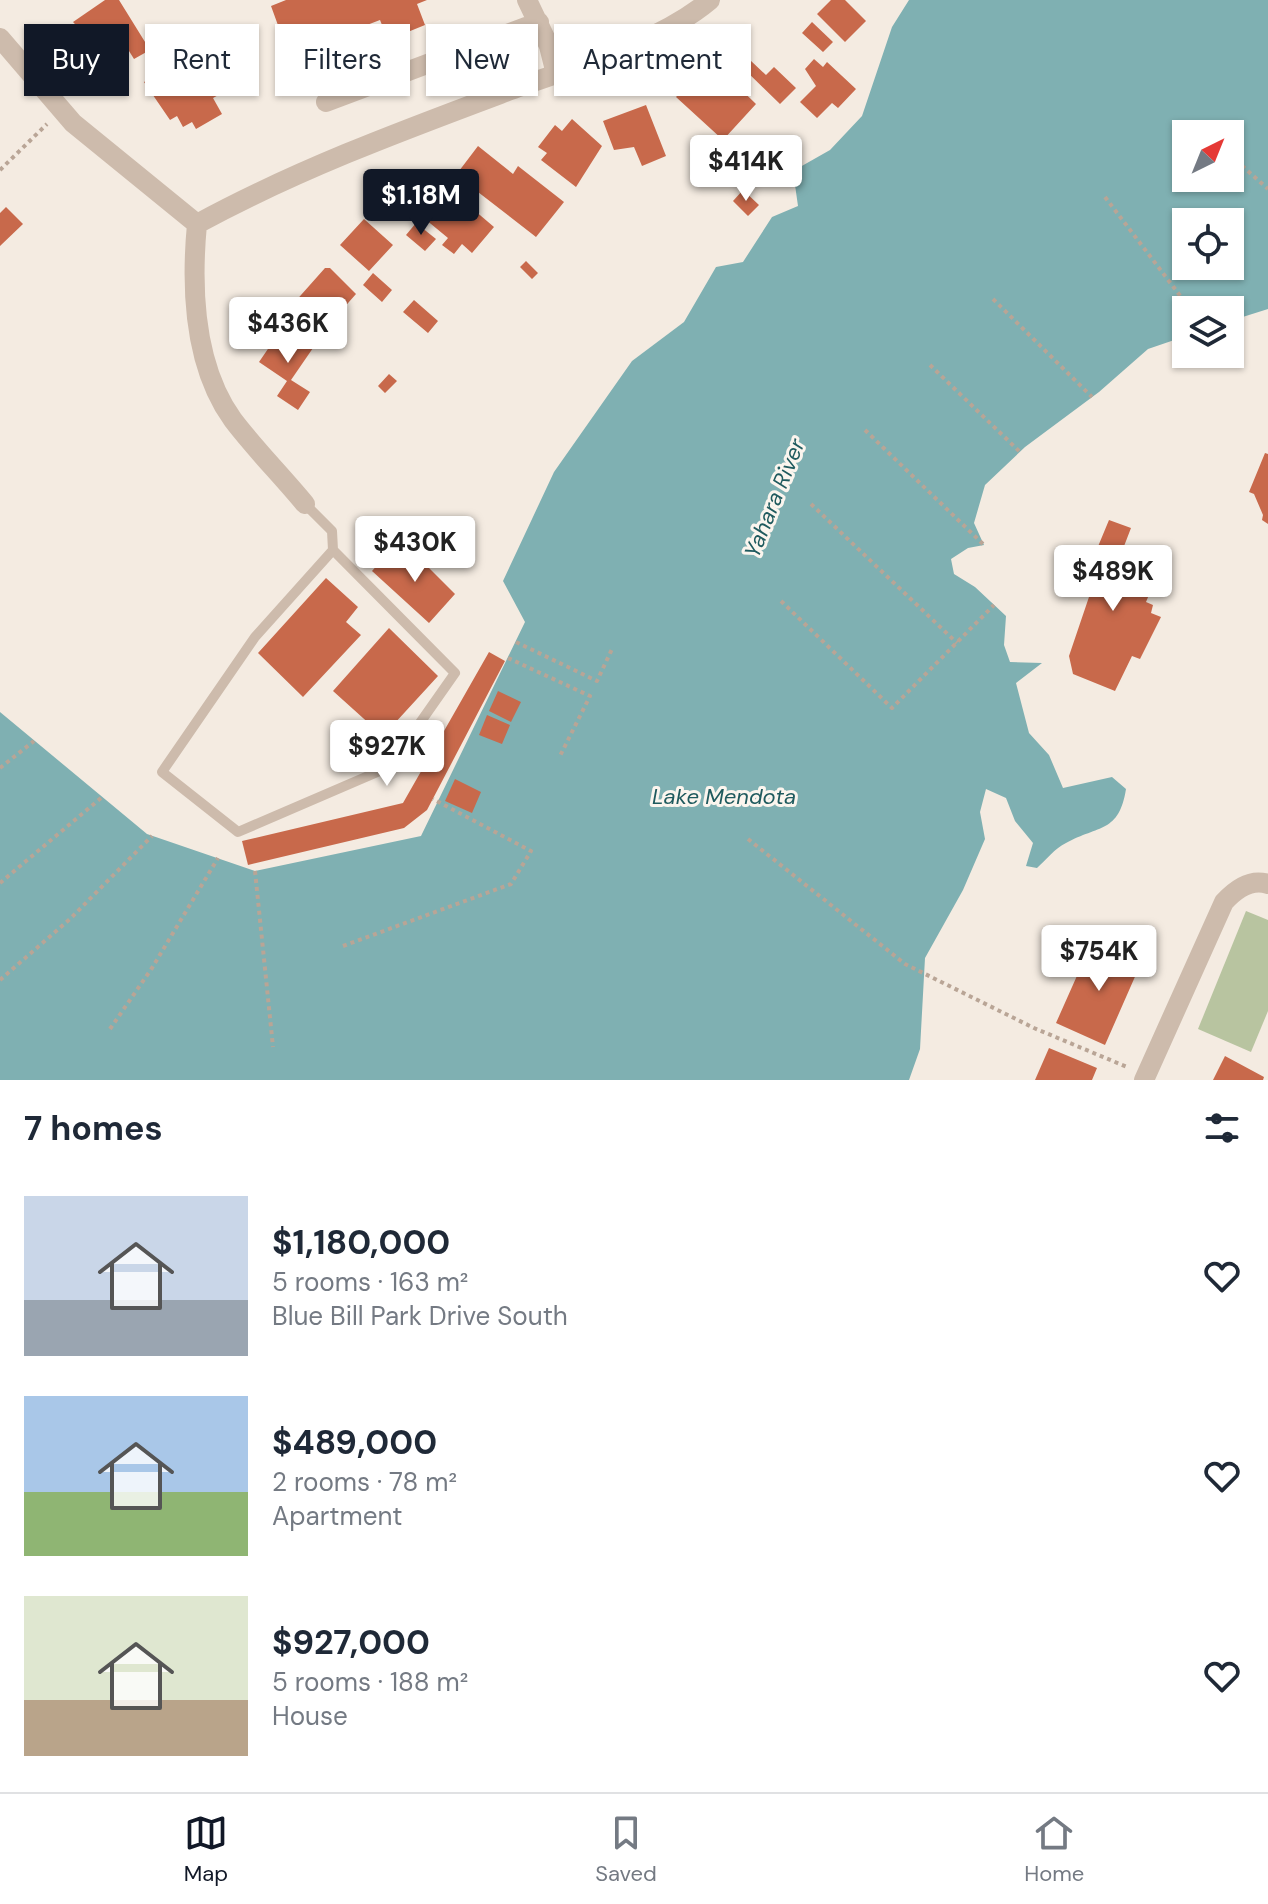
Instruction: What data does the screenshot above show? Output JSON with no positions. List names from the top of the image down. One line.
{"water":["Yahara River","Lake Mendota"],"north":"top right","page":{"chip":["Buy","Rent","Filters","New","Apartment"],"price":["$414K","$1.18M","$436K","$430K","$489K","$927K","$754K"],"heading":"7 homes","list":[{"name":"$1,180,000","note":"5 rooms · 163 m² · Blue Bill Park Drive South"},{"name":"$489,000","note":"2 rooms · 78 m² · Apartment"},{"name":"$927,000","note":"5 rooms · 188 m² · House"}],"tabs":["Map","Saved","Home"]}}
